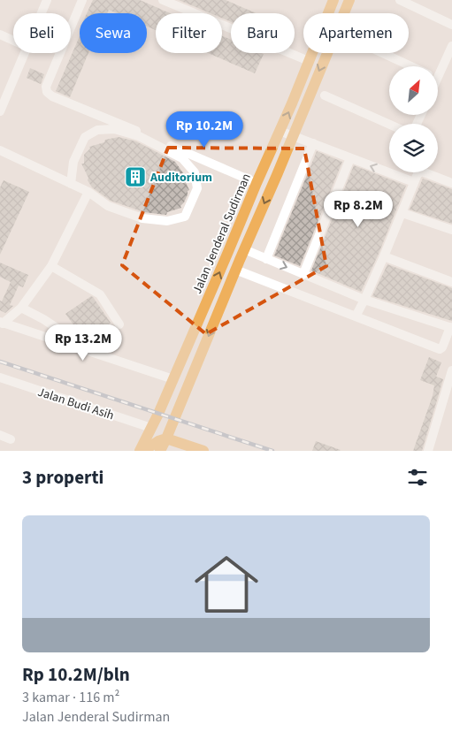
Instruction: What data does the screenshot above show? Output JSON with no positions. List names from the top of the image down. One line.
{"streets":{"main road":["Jalan Jenderal Sudirman"],"street":["Jalan Budi Asih"]},"crossings":[["Jalan Jenderal Sudirman","Jalan Budi Asih"]],"places":{"building":["Auditorium"]},"north":"top right","page":{"chip":["Beli","Sewa","Filter","Baru","Apartemen"],"price":["Rp 10.2M","Rp 8.2M","Rp 13.2M"],"heading":"3 properti","list":[{"name":"Rp 10.2M/bln","note":"3 kamar · 116 m² · Jalan Jenderal Sudirman"}]}}
